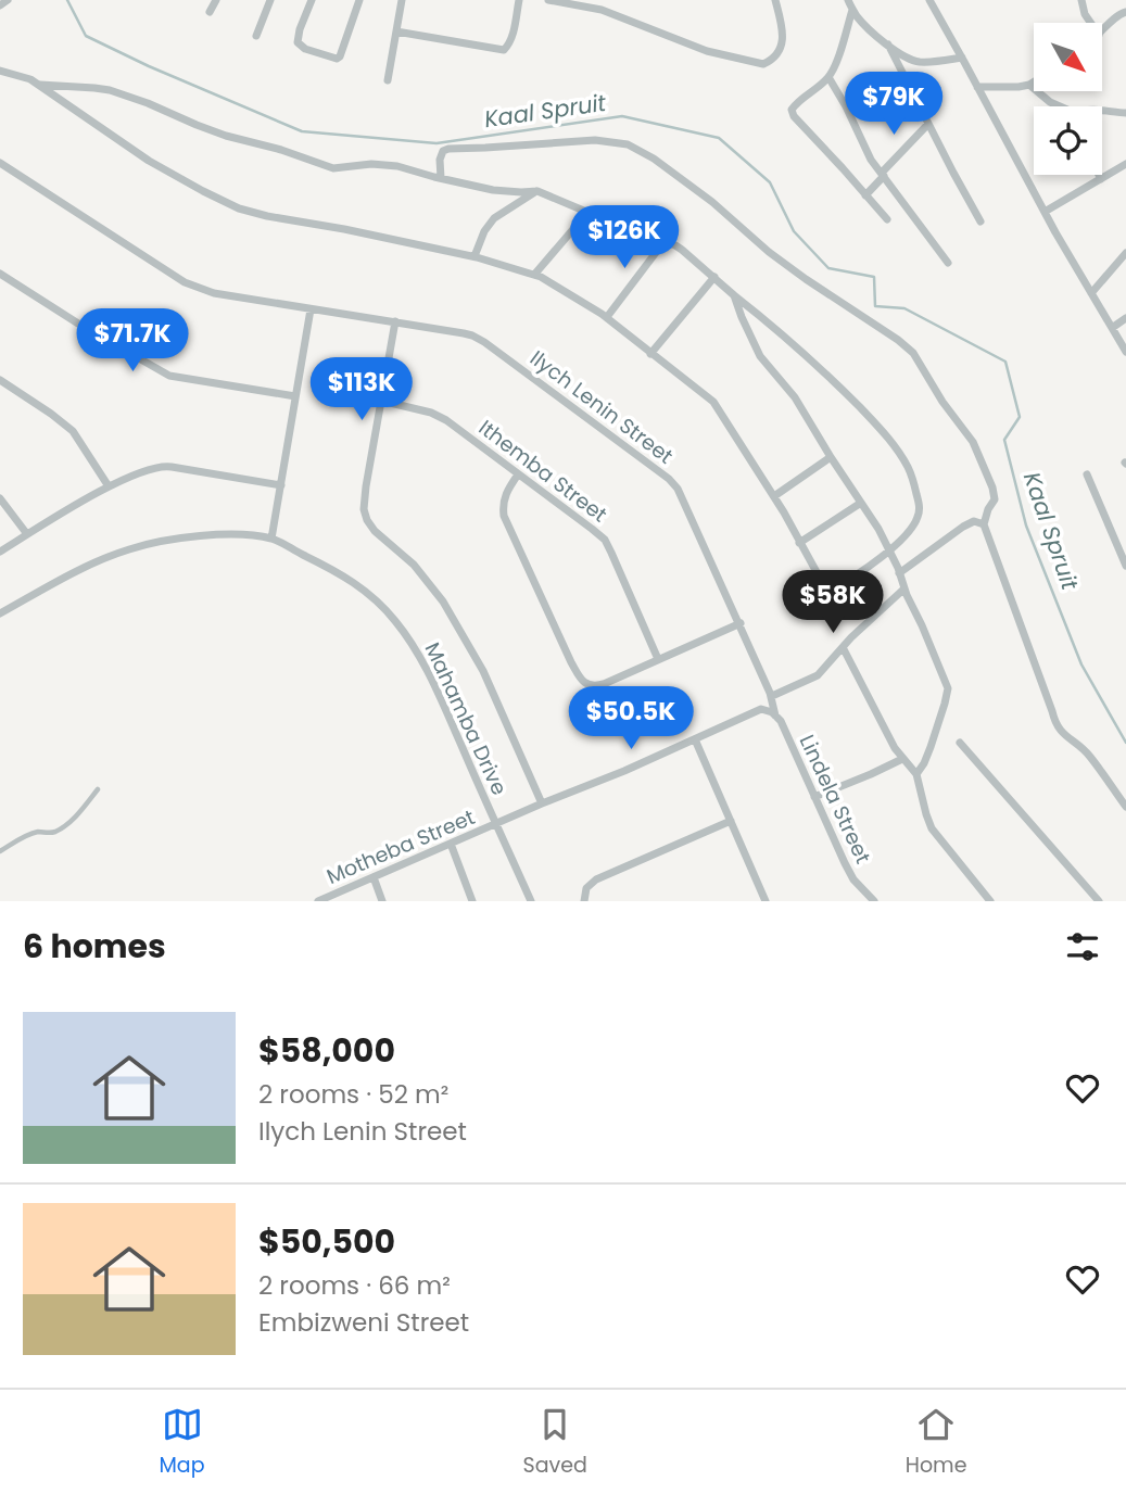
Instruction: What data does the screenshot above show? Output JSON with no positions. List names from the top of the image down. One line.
{"streets":{"street":["Ilych Lenin Street","Ithemba Street","Mahamba Drive","Lindela Street","Motheba Street"]},"crossings":[["Ilych Lenin Street","Lindela Street"],["Mahamba Drive","Motheba Street"],["Lindela Street","Motheba Street"]],"water":["Kaal Spruit"],"north":"bottom right","page":{"price":["$79K","$126K","$71.7K","$113K","$58K","$50.5K"],"heading":"6 homes","list":[{"name":"$58,000","note":"2 rooms · 52 m² · Ilych Lenin Street"},{"name":"$50,500","note":"2 rooms · 66 m² · Embizweni Street"}],"tabs":["Map","Saved","Home"]}}
